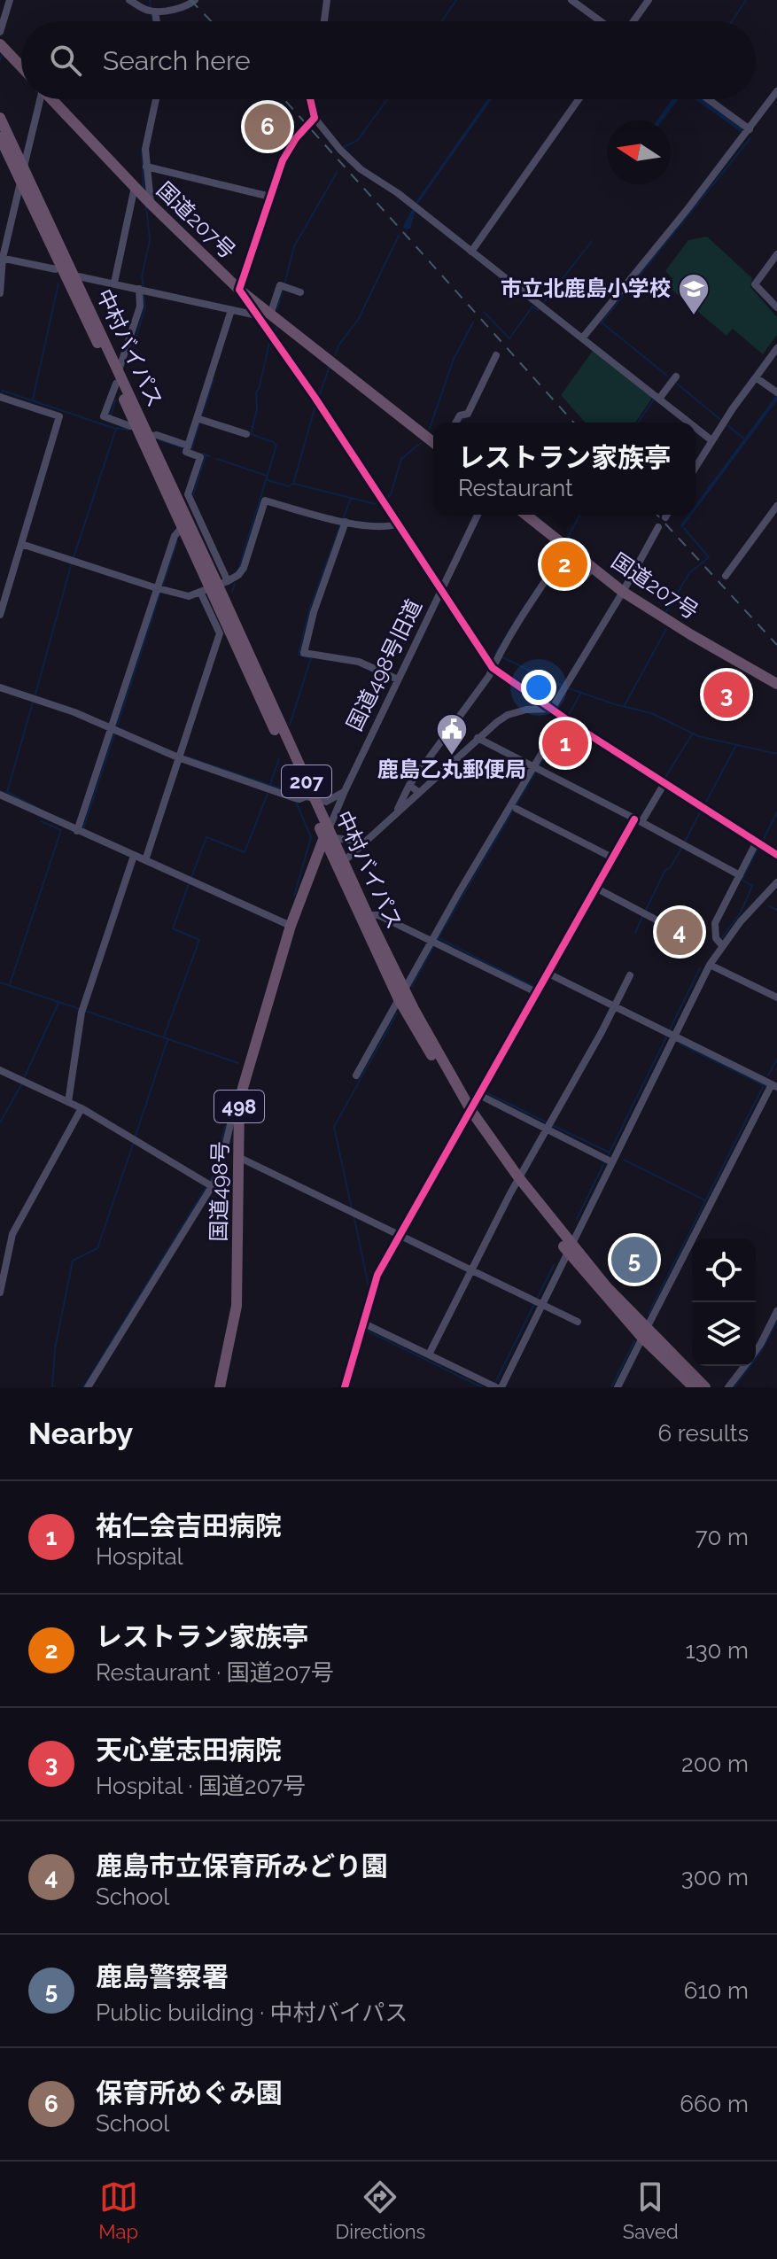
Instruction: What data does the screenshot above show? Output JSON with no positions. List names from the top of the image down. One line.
{"streets":{"highway":["国道207号","中村バイパス","207","498","国道498号"],"street":["国道498号旧道"]},"crossings":[["中村バイパス","国道498号旧道"],["中村バイパス","国道498号"],["国道498号旧道","国道498号"]],"places":{"school or university":["市立北鹿島小学校"],"public building":["鹿島乙丸郵便局"]},"north":"left","page":{"search":"Search here","pins":["6","2","3","1","4","5"],"popup":["レストラン家族亭","Restaurant"],"heading":["Nearby","6 results"],"list":[{"mark":"1","name":"祐仁会吉田病院","note":"Hospital","value":"70 m"},{"mark":"2","name":"レストラン家族亭","note":"Restaurant · 国道207号","value":"130 m"},{"mark":"3","name":"天心堂志田病院","note":"Hospital · 国道207号","value":"200 m"},{"mark":"4","name":"鹿島市立保育所みどり園","note":"School","value":"300 m"},{"mark":"5","name":"鹿島警察署","note":"Public building · 中村バイパス","value":"610 m"},{"mark":"6","name":"保育所めぐみ園","note":"School","value":"660 m"}],"nav":["Map","Directions","Saved"]}}
